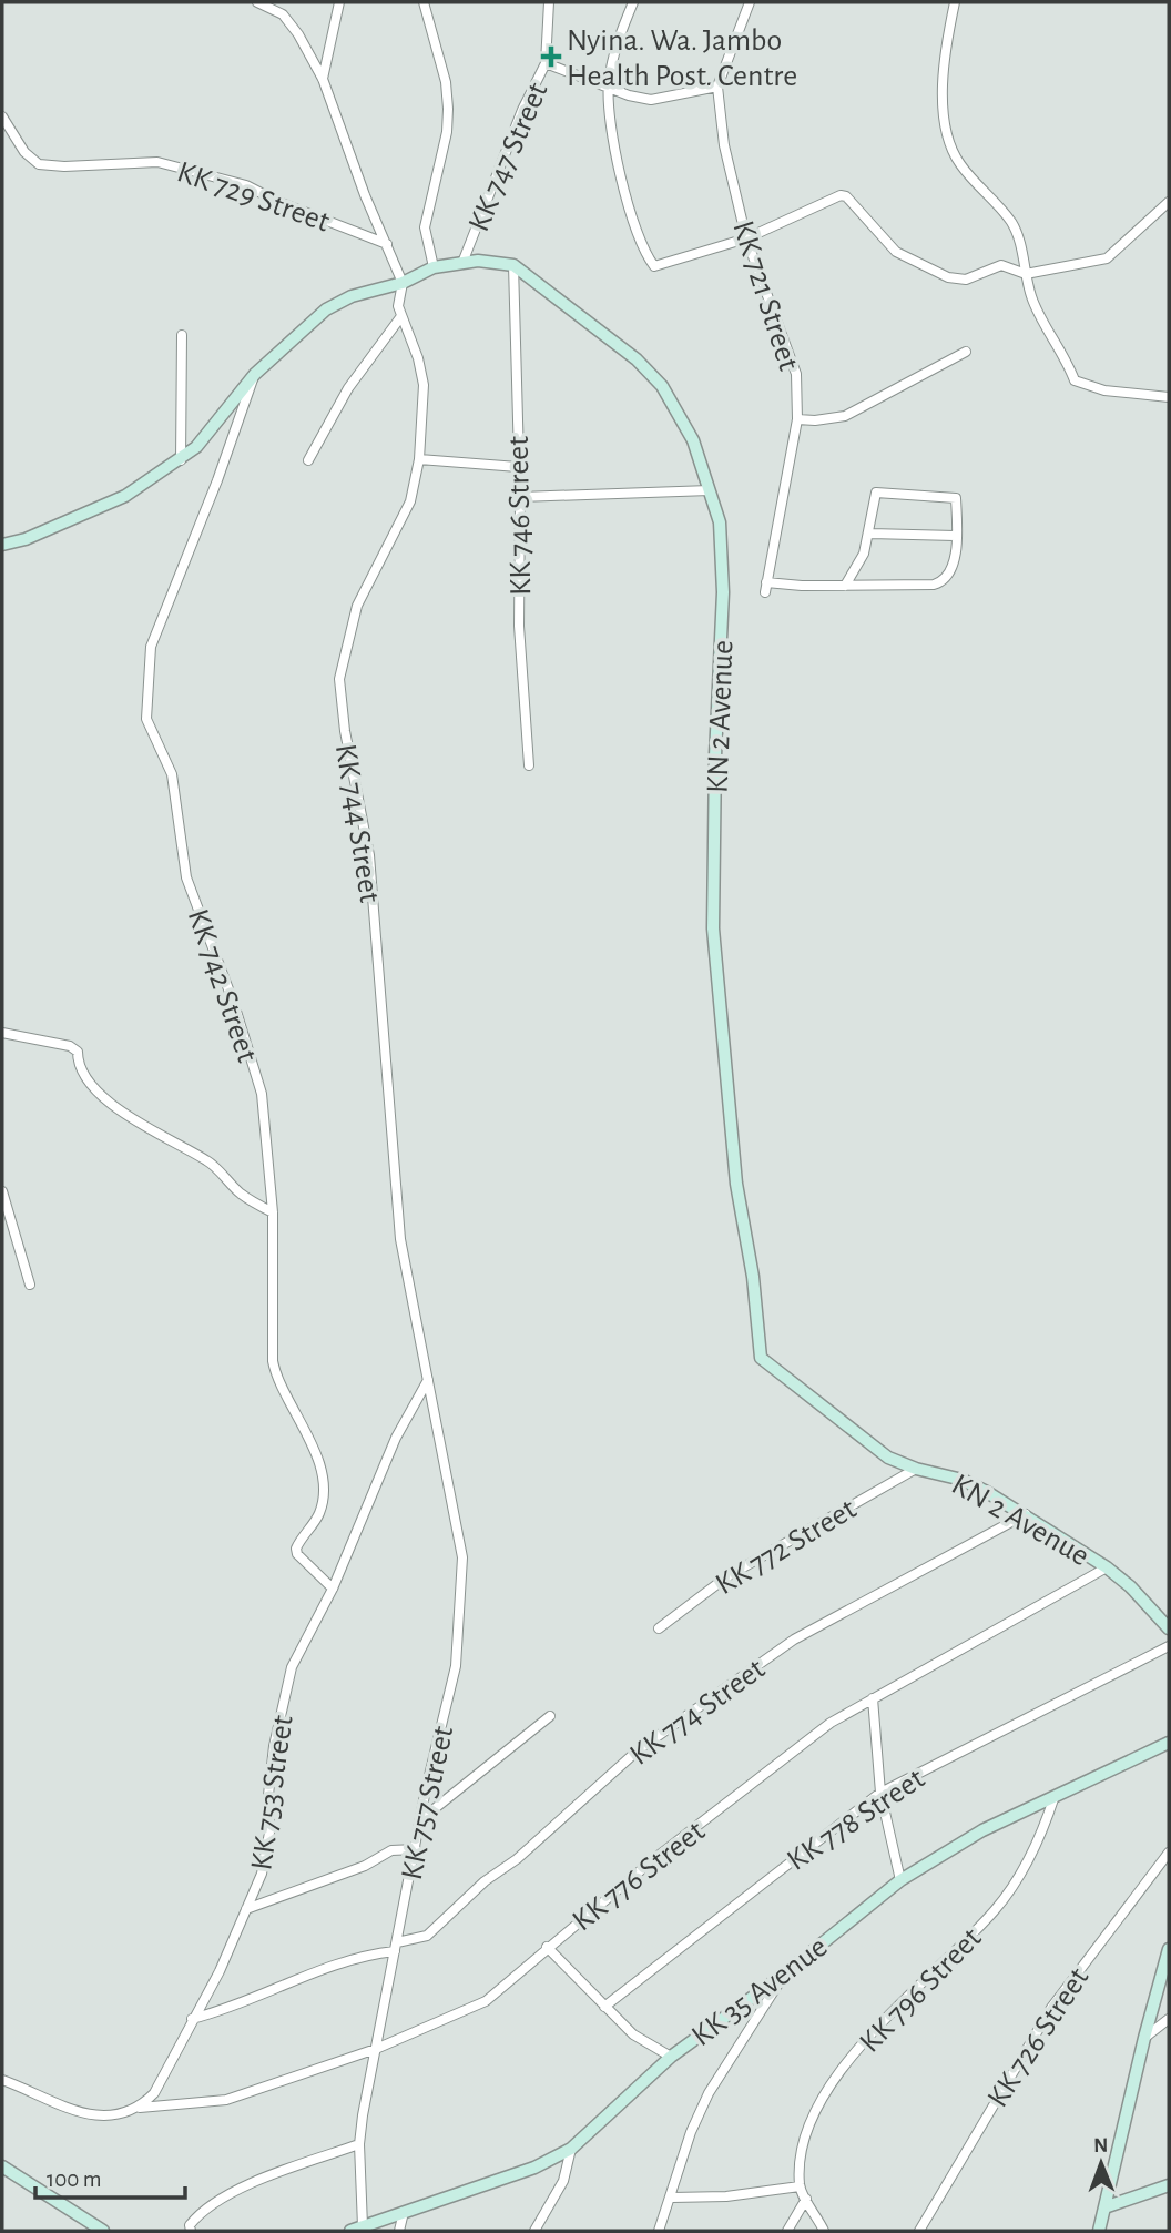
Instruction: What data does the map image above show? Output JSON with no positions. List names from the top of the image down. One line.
{"streets":{"street":["KK 747 Street","KK 729 Street","KK 721 Street","KK 746 Street","KN 2 Avenue","KK 744 Street","KK 742 Street","KK 772 Street","KK 774 Street","KK 753 Street","KK 757 Street","KK 778 Street","KK 776 Street","KK 796 Street","KK 35 Avenue","KK 726 Street"]},"crossings":[["KK 746 Street","KN 2 Avenue"],["KN 2 Avenue","KK 772 Street"],["KN 2 Avenue","KK 774 Street"],["KN 2 Avenue","KK 776 Street"],["KK 744 Street","KK 753 Street"],["KK 744 Street","KK 757 Street"],["KK 742 Street","KK 753 Street"],["KK 774 Street","KK 753 Street"],["KK 774 Street","KK 757 Street"],["KK 753 Street","KK 757 Street"],["KK 753 Street","KK 776 Street"],["KK 757 Street","KK 776 Street"],["KK 757 Street","KK 35 Avenue"],["KK 796 Street","KK 35 Avenue"]],"places":{"health":["Nyina. Wa. Jambo Health Post. Centre"]},"scale_bar":"100 m","north":"top"}
